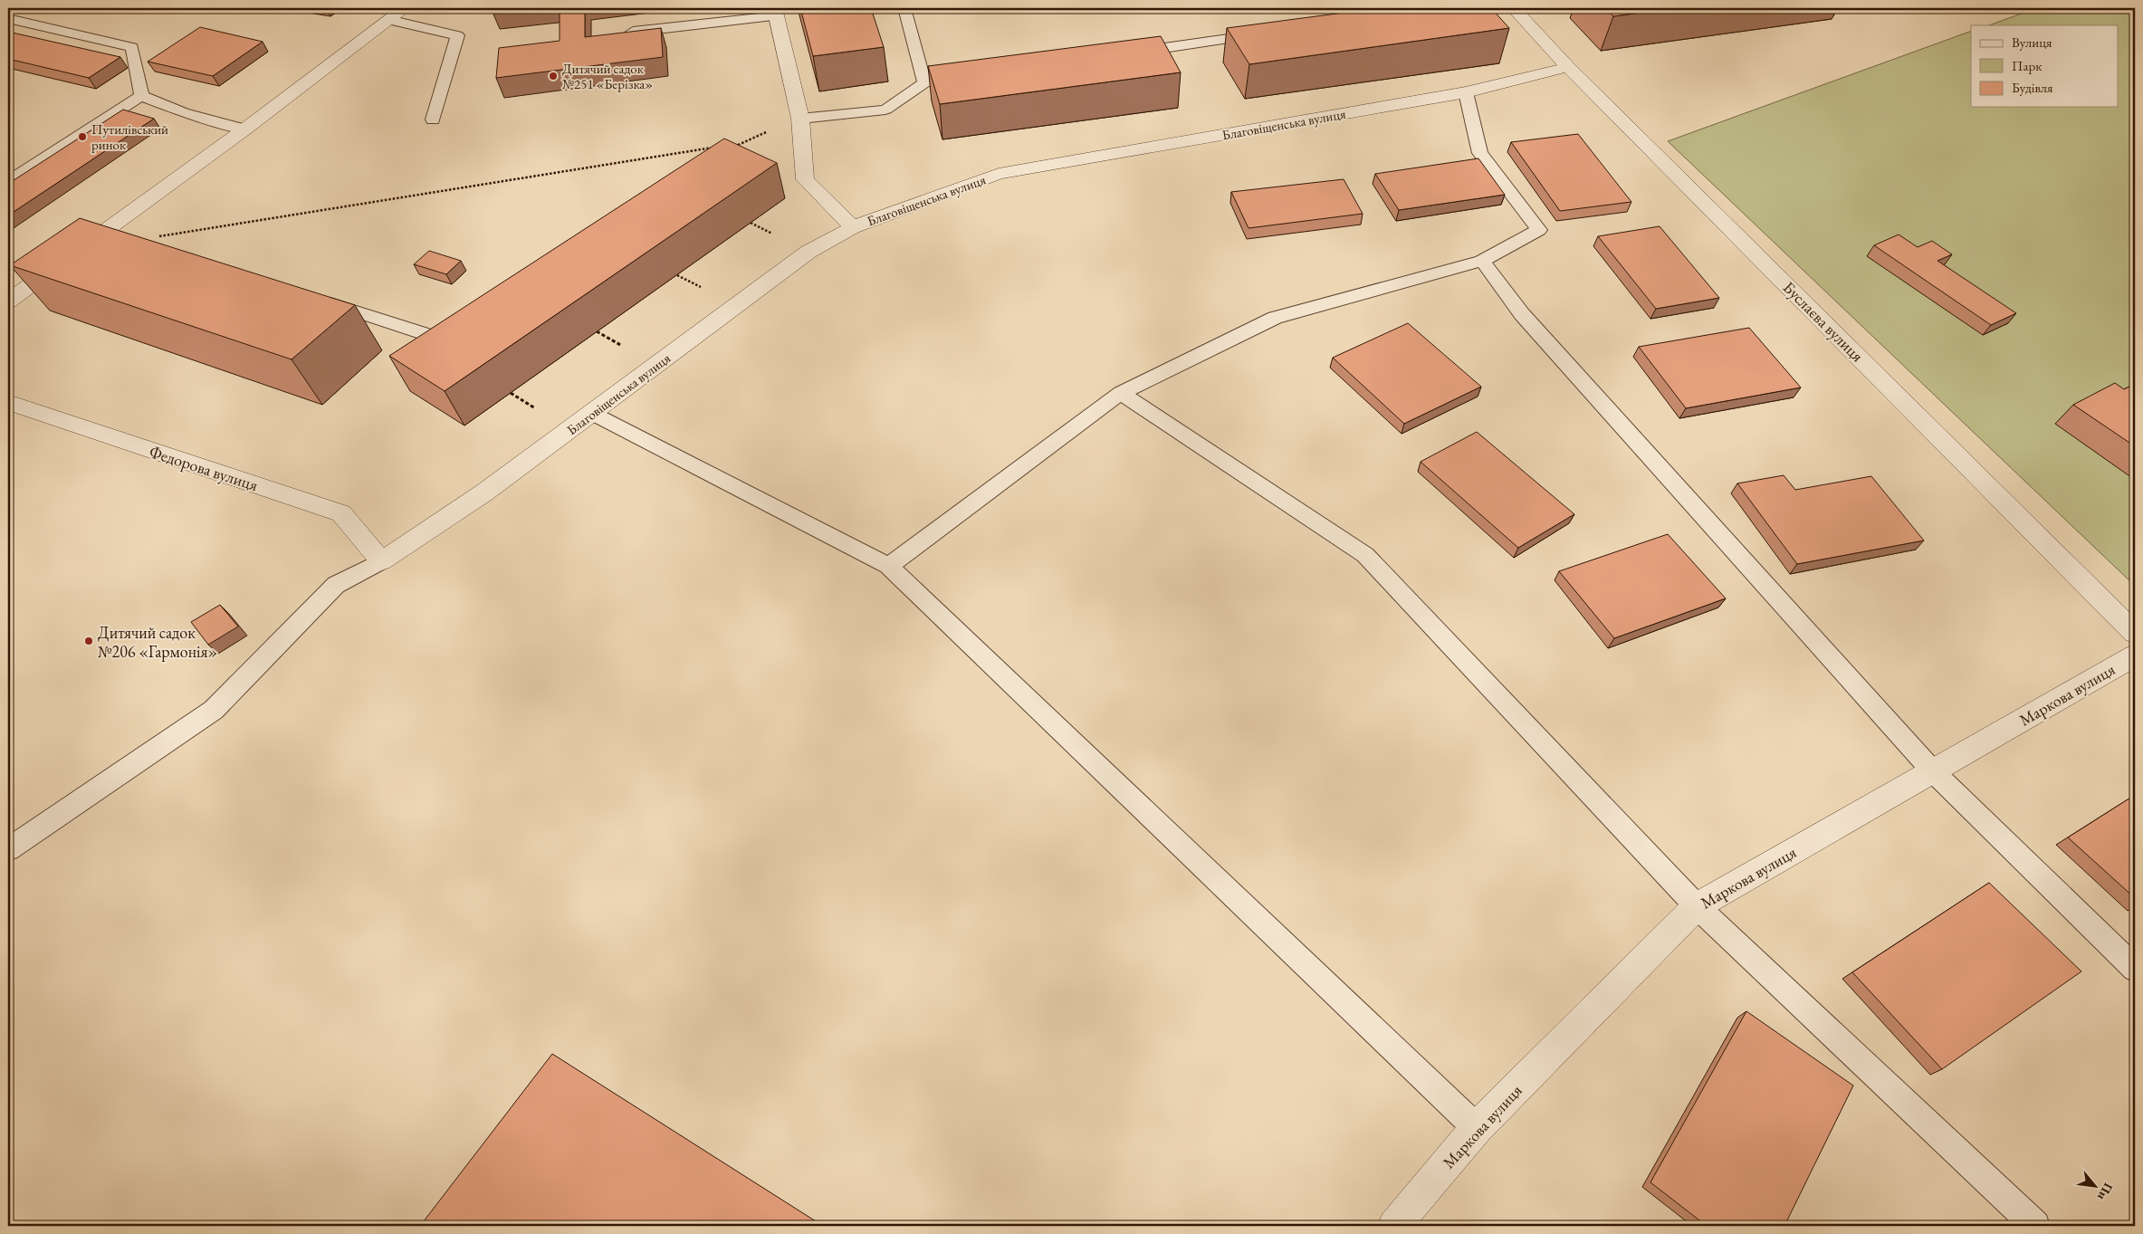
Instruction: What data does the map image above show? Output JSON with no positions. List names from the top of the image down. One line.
{"streets":{"street":["Благовіщенська вулиця","Буслаєва вулиця","Федорова вулиця","Маркова вулиця"]},"crossings":[["Благовіщенська вулиця","Буслаєва вулиця"],["Благовіщенська вулиця","Федорова вулиця"]],"places":["Дитячий садок №251 «Берізка»","Путилівський ринок","Дитячий садок №206 «Гармонія»"],"legend":["Вулиця","Парк","Будівля"],"north":"bottom right"}
